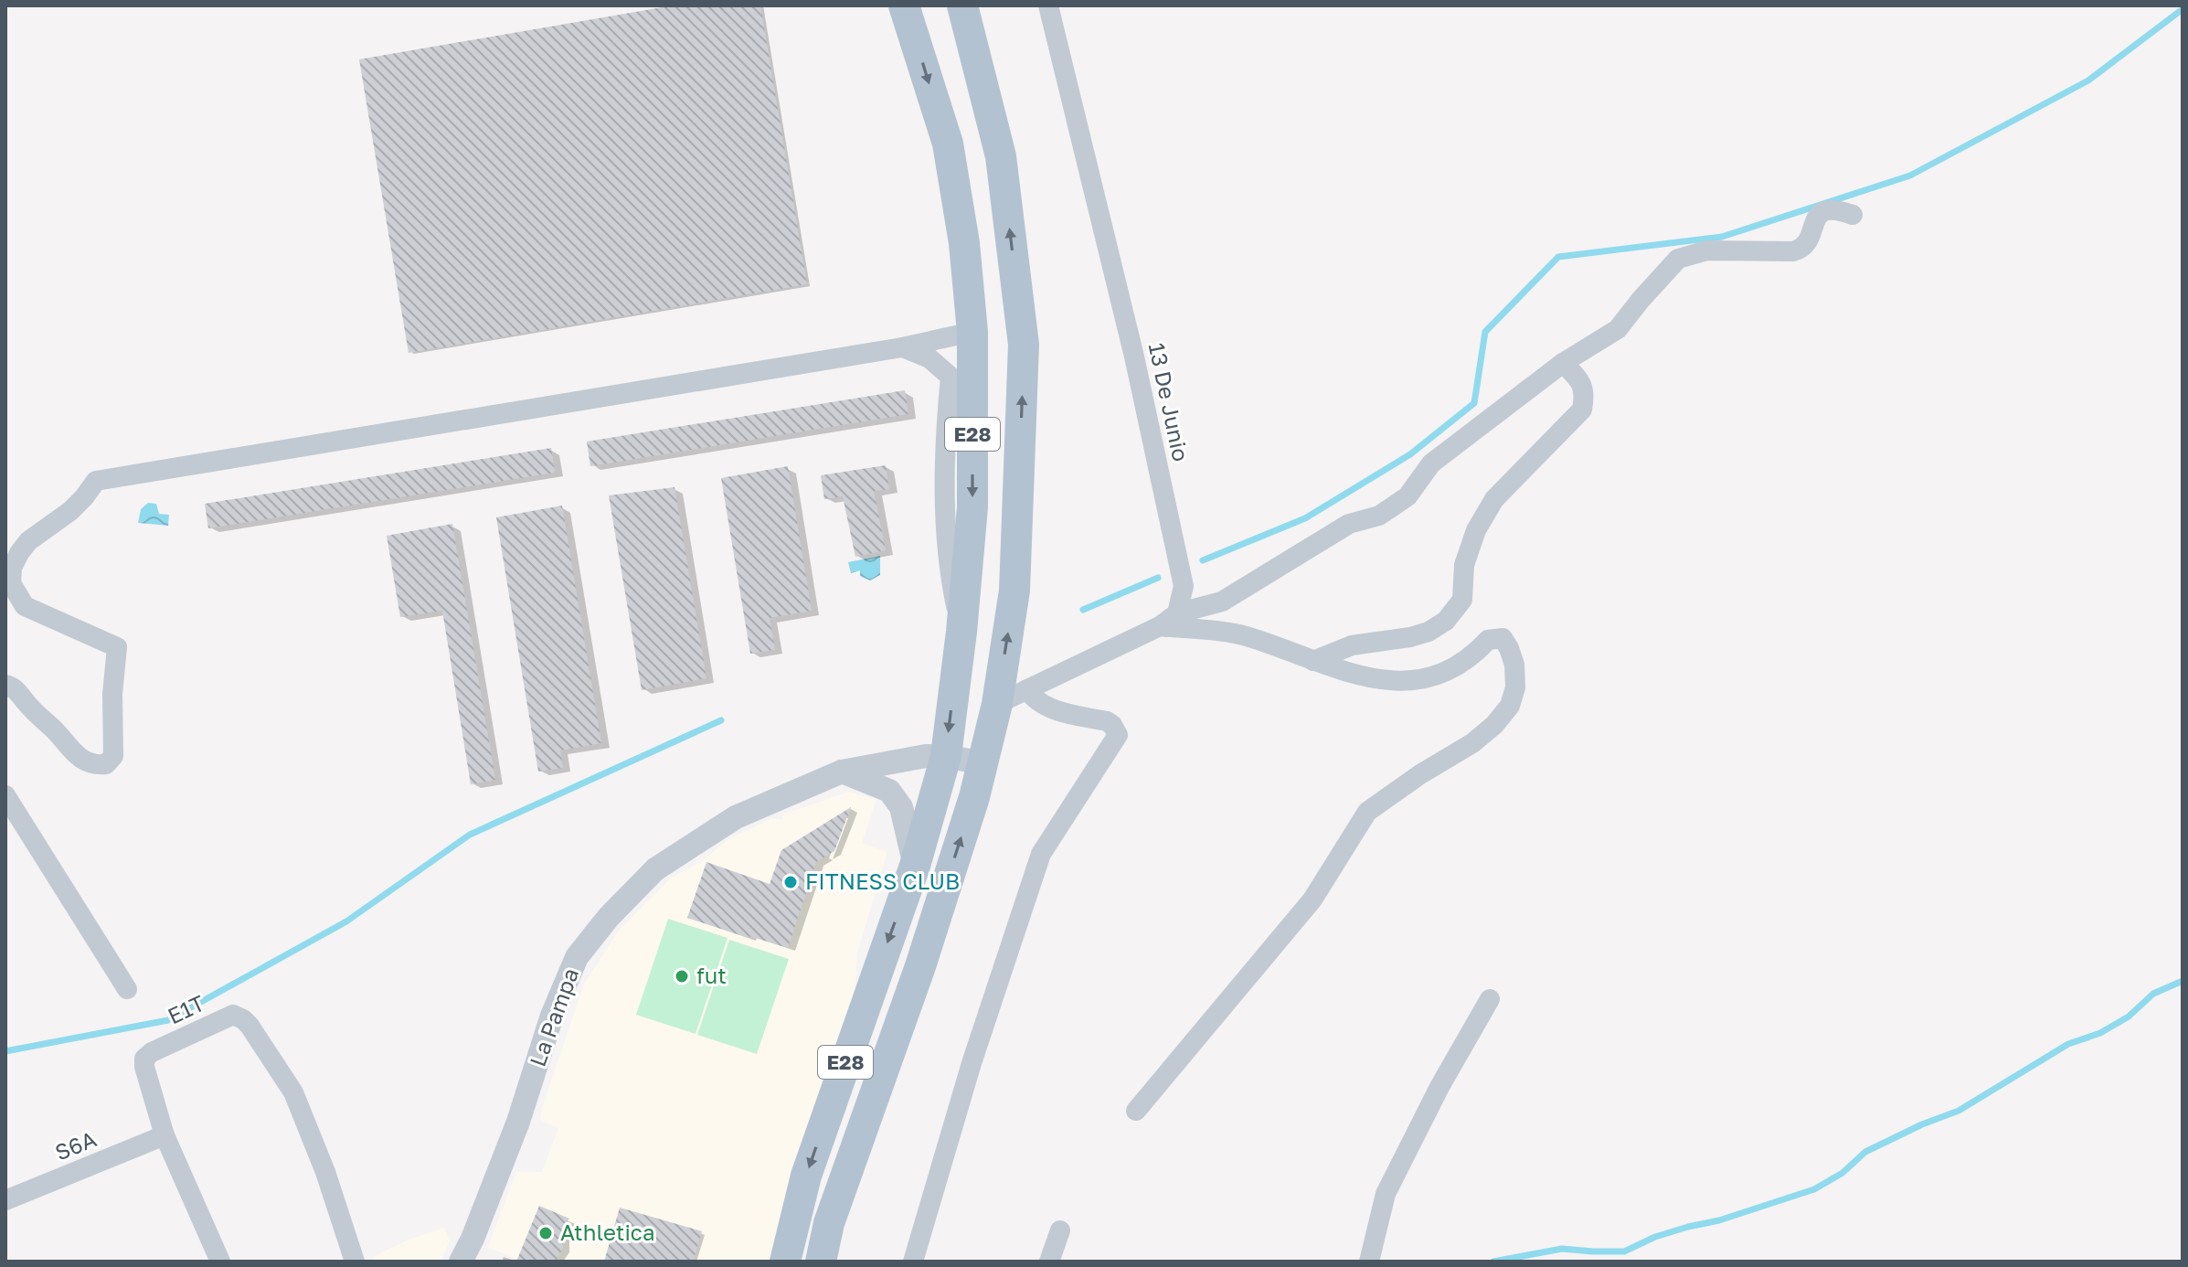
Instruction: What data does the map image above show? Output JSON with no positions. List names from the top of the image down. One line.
{"streets":{"main road":["E28"],"street":["13 De Junio","E1T","La Pampa","S6A"]},"crossings":[["E28","La Pampa"],["E1T","S6A"]],"places":["FITNESS CLUB","fut","Athletica"]}
